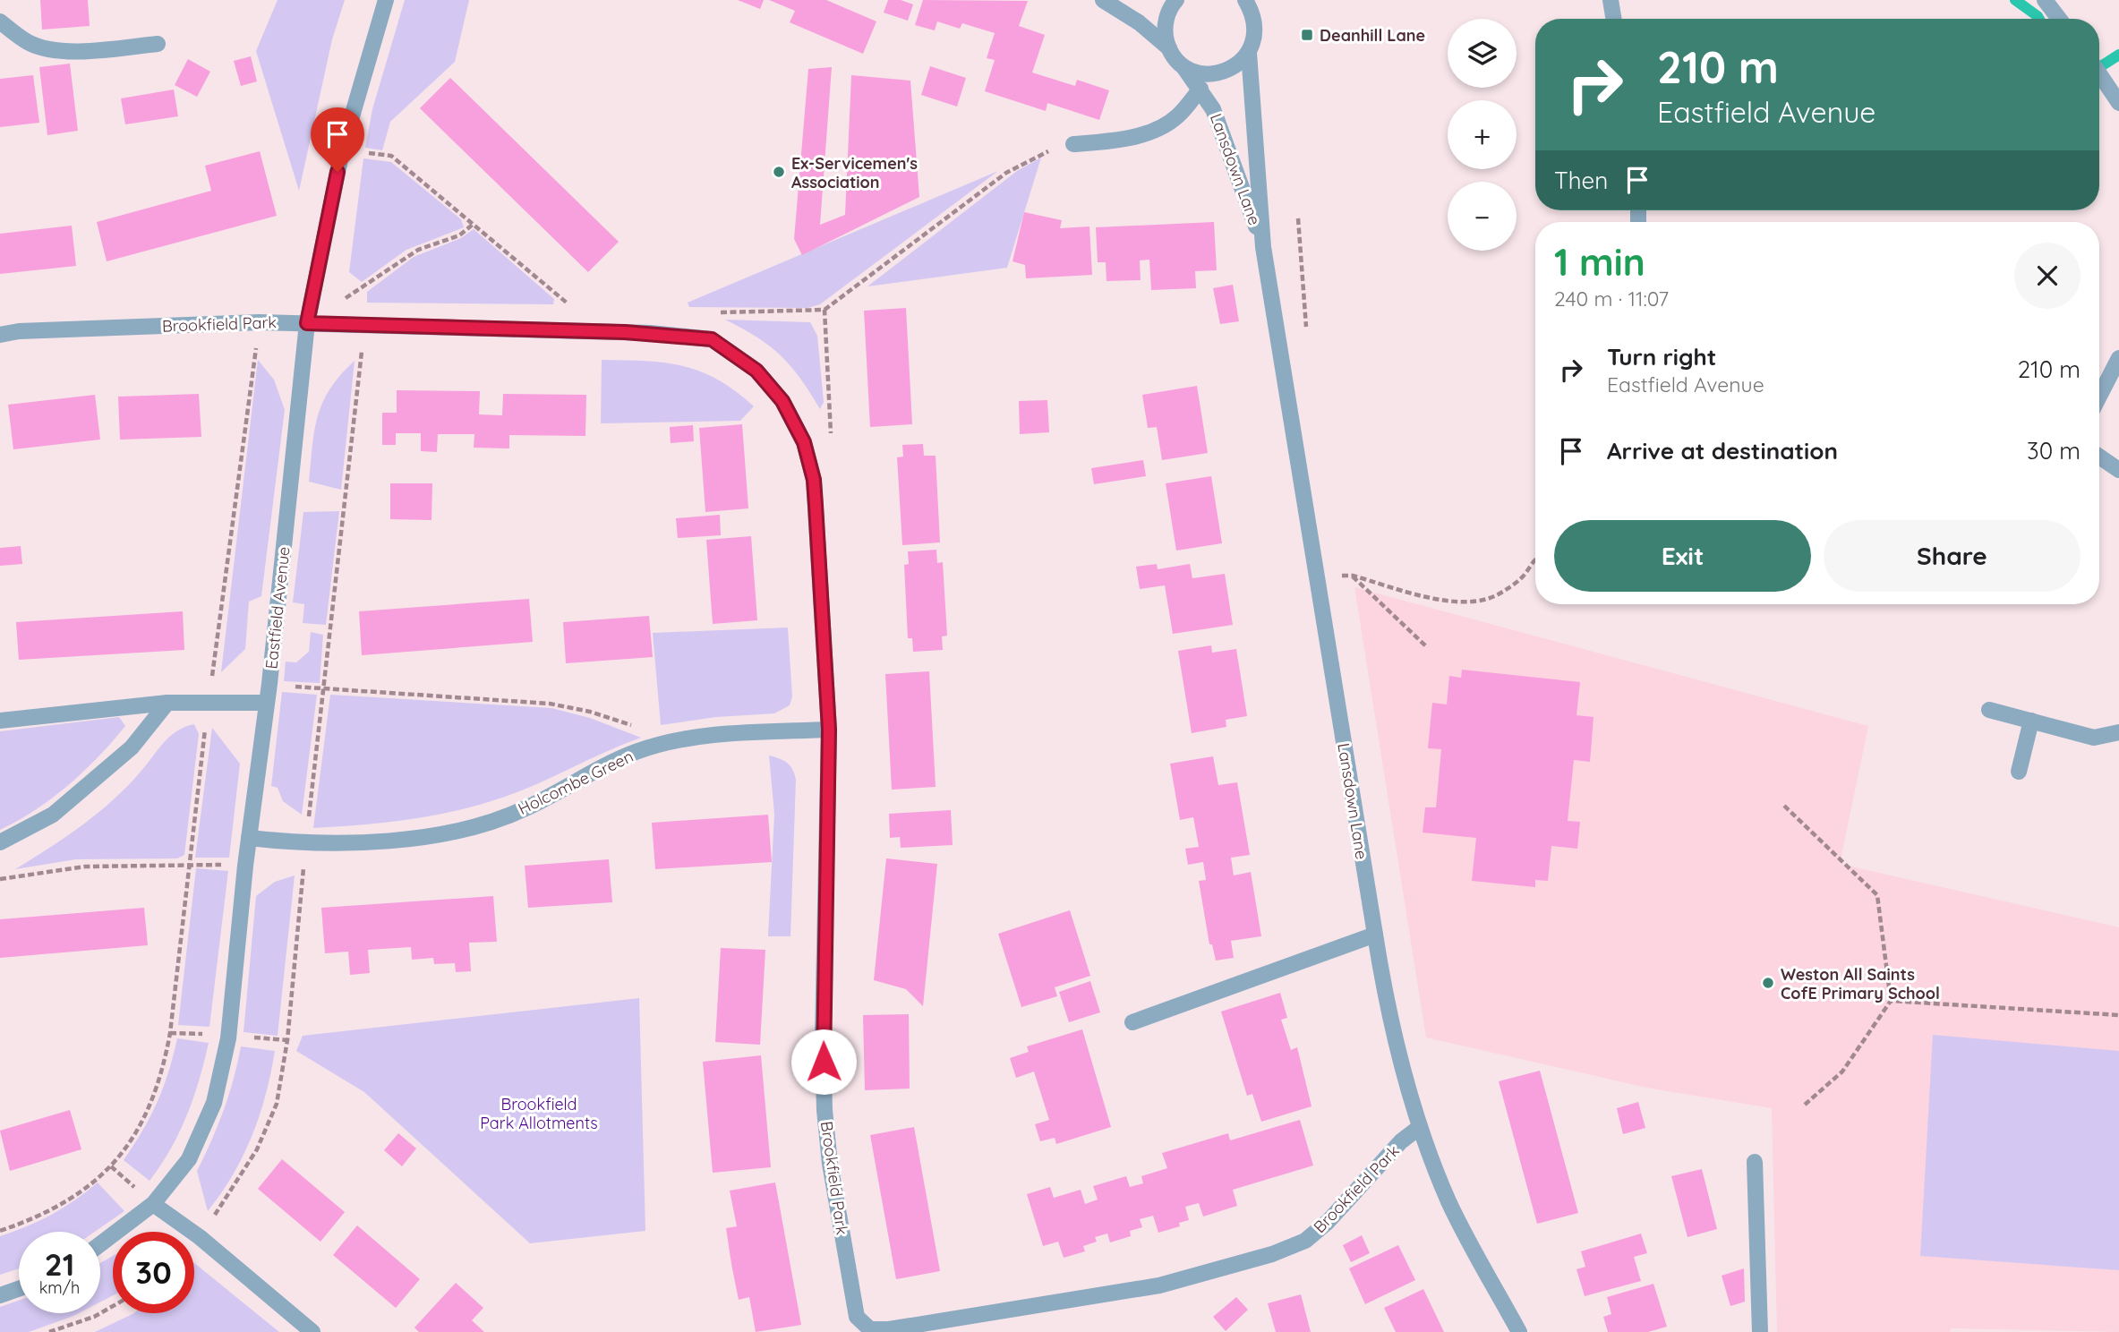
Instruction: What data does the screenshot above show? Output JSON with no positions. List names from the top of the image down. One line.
{"streets":{"street":["Lansdown Lane","Brookfield Park","Eastfield Avenue","Holcombe Green"]},"crossings":[["Lansdown Lane","Brookfield Park"],["Brookfield Park","Eastfield Avenue"],["Brookfield Park","Holcombe Green"],["Eastfield Avenue","Holcombe Green"]],"parks":["Brookfield Park Allotments"],"places":{"transit":["Deanhill Lane"],"other":["Ex-Servicemen's Association","Weston All Saints CofE Primary School"]},"page":{"map_buttons":["+","−"],"turn":["210 m","Eastfield Avenue"],"then":"Then","heading":["1 min","240 m · 11:07"],"list":[{"name":"Turn right","note":"Eastfield Avenue","value":"210 m"},{"name":"Arrive at destination","value":"30 m"}],"buttons":["Exit","Share"],"speed":"21 km/h","limit":"30"}}
